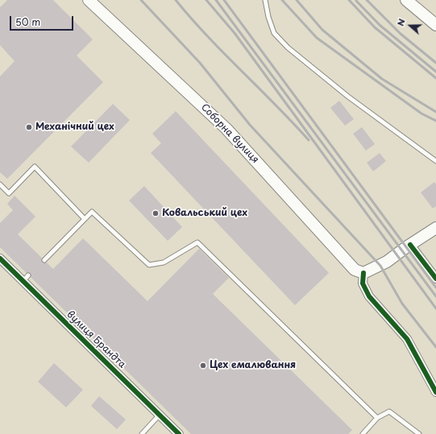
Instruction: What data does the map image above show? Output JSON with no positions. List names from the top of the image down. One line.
{"streets":{"main road":["Соборна вулиця"],"street":["вулиця Брандта"]},"places":["Механічний цех","Ковальський цех","Цех емалювання"],"scale_bar":"50 m","north":"left"}
